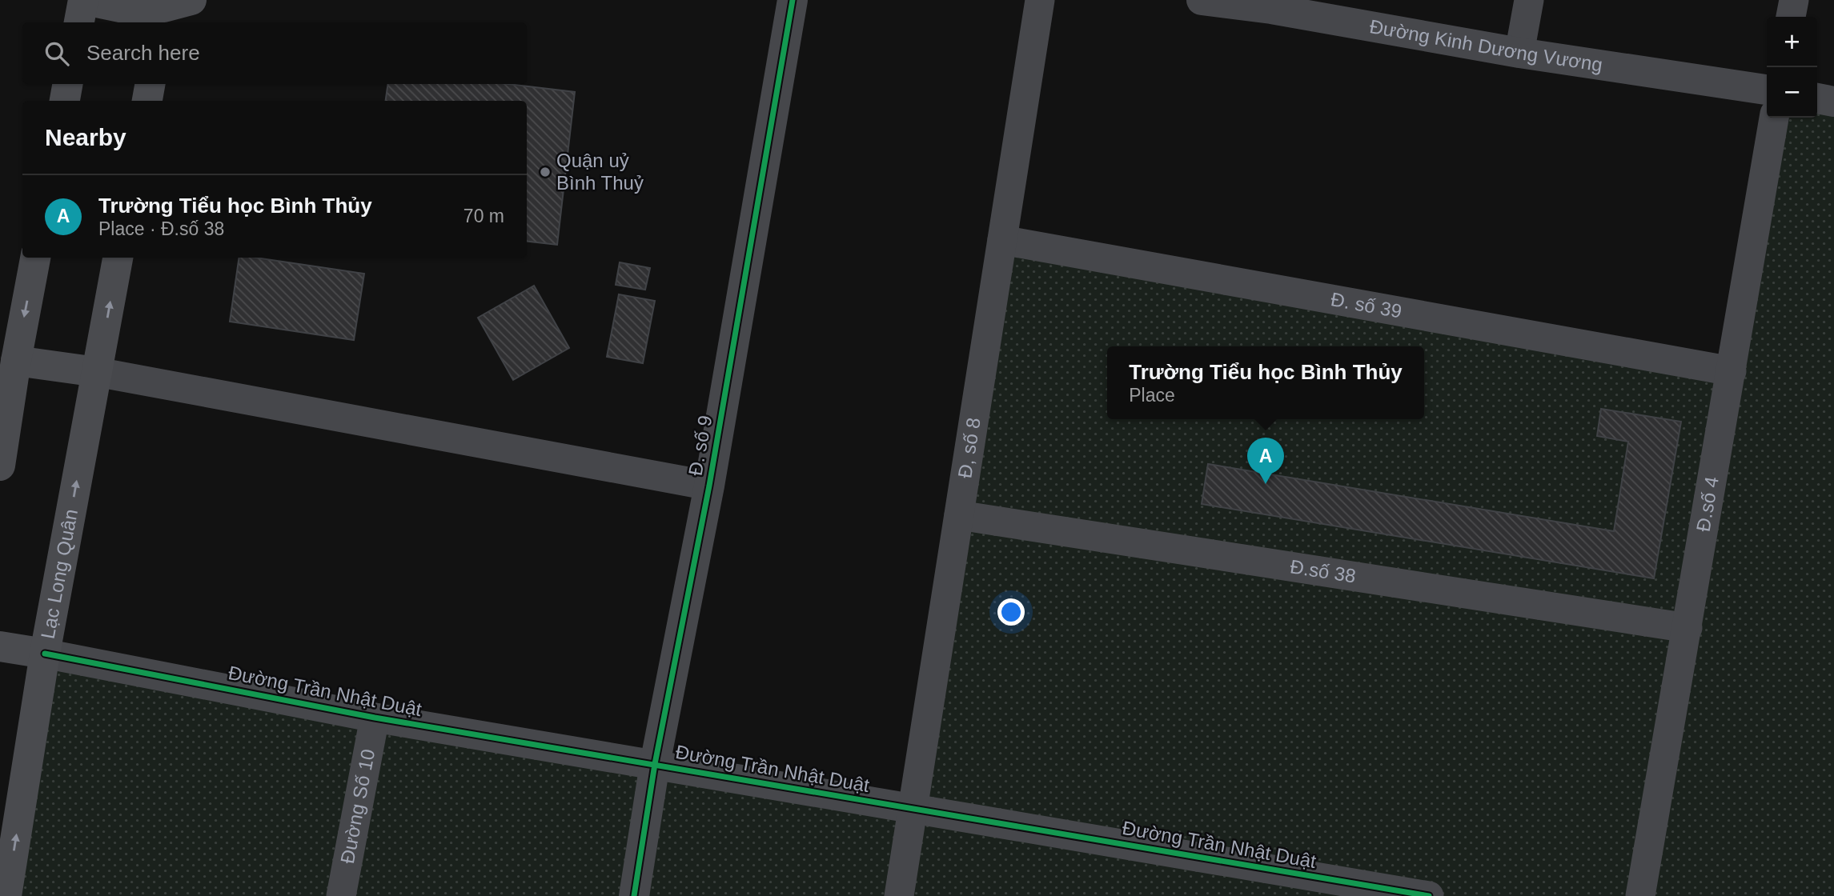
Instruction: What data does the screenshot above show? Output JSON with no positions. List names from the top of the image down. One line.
{"streets":{"main road":["Lạc Long Quân"],"street":["Đường Kinh Dương Vương","Đ. số 39","Đ. số 9","Đ, số 8","Đ.số 4","Đ.số 38","Đường Trần Nhật Duật","Đường Số 10"]},"crossings":[["Đ. số 39","Đ, số 8"],["Đ. số 39","Đ.số 4"],["Đ. số 9","Đường Trần Nhật Duật"],["Đ, số 8","Đ.số 38"],["Đ, số 8","Đường Trần Nhật Duật"],["Đ.số 4","Đ.số 38"],["Lạc Long Quân","Đường Trần Nhật Duật"],["Đường Trần Nhật Duật","Đường Số 10"]],"places":["Quận uỷ Bình Thuỷ"],"page":{"map_buttons":["+","−"],"search":"Search here","heading":"Nearby","list":[{"mark":"A","name":"Trường Tiểu học Bình Thủy","note":"Place · Đ.số 38","value":"70 m"}],"popup":["Trường Tiểu học Bình Thủy","Place"],"pins":"A"}}
